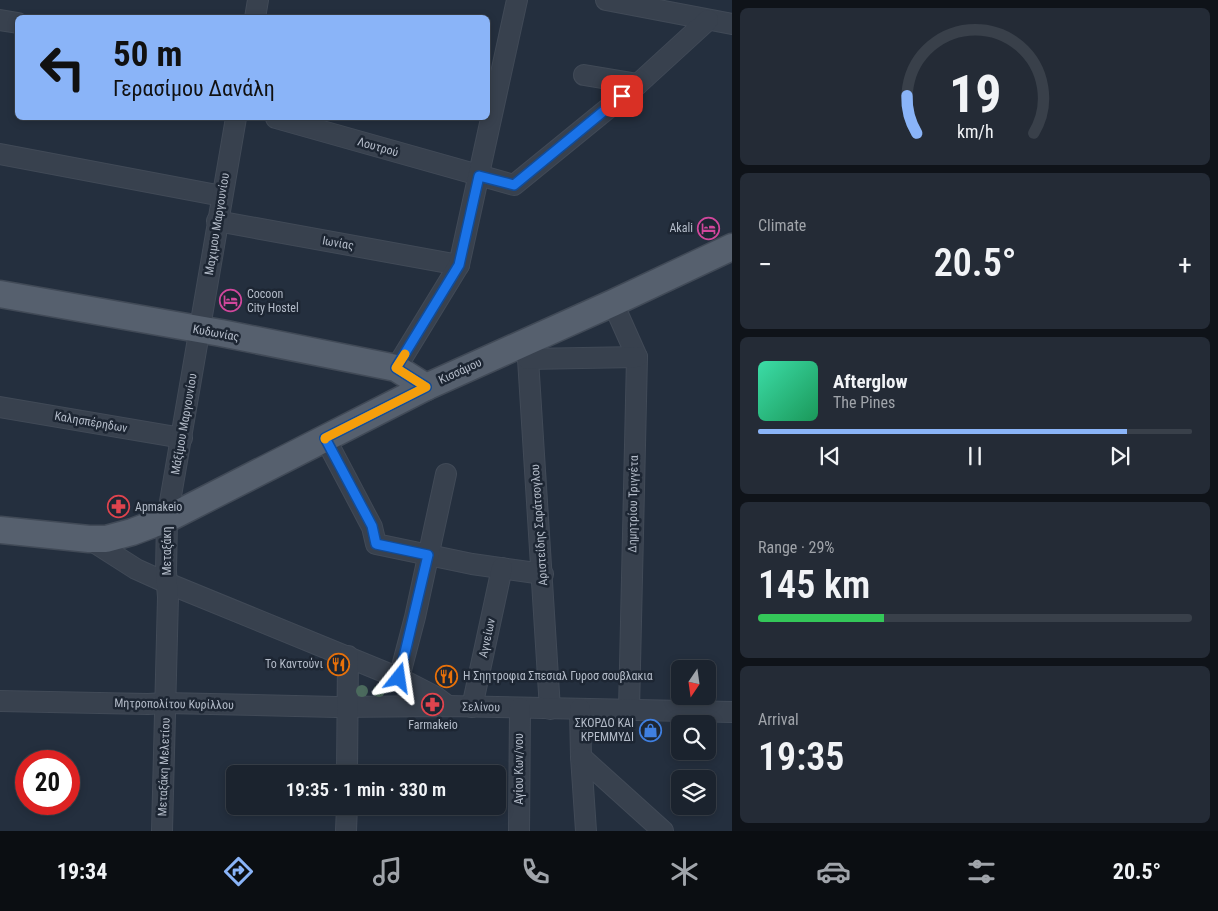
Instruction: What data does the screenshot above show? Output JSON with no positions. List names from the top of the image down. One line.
{"streets":{"main road":["Κυδωνίας","Κισσάμου"],"street":["Λουτρού","Μαχιμου Mαργουνίου","Ιωνίας","Καλησπέρηδων","Μάξίμου Mαργουνίου","Δημητρίου Τριγγέτα","Αριστείδης Σαράτσογλου","Μεταξάκη","Αγνείων","Μητροπολίτου Κυρίλλου","Σελίνου","Μεταξάκη Μελετίου","Αγίου Κων/νου"]},"crossings":[["Μαχιμου Mαργουνίου","Ιωνίας"],["Μαχιμου Mαργουνίου","Κυδωνίας"],["Μαχιμου Mαργουνίου","Μάξίμου Mαργουνίου"],["Κυδωνίας","Κισσάμου"],["Κυδωνίας","Μάξίμου Mαργουνίου"],["Κισσάμου","Μάξίμου Mαργουνίου"],["Κισσάμου","Δημητρίου Τριγγέτα"],["Κισσάμου","Αριστείδης Σαράτσογλου"],["Κισσάμου","Μεταξάκη"],["Κισσάμου","Σελίνου"],["Καλησπέρηδων","Μάξίμου Mαργουνίου"],["Μάξίμου Mαργουνίου","Μεταξάκη"],["Δημητρίου Τριγγέτα","Σελίνου"],["Αριστείδης Σαράτσογλου","Σελίνου"],["Μεταξάκη","Σελίνου"],["Μεταξάκη","Μεταξάκη Μελετίου"],["Αγνείων","Σελίνου"],["Μητροπολίτου Κυρίλλου","Σελίνου"],["Μητροπολίτου Κυρίλλου","Μεταξάκη Μελετίου"],["Σελίνου","Μεταξάκη Μελετίου"],["Σελίνου","Αγίου Κων/νου"]],"places":{"hotel":["Akali","Cocoon City Hostel"],"pharmacy":["Apmakeio","Farmakeio"],"restaurant":["Το Καντούνι","Η Σηητροφια Σπεσιαλ Γυροσ σουβλακια"],"shop":["ΣΚΟΡΔΟ ΚΑΙ ΚΡΕΜΜΥΔΙ"]},"north":"bottom","page":{"turn":["50 m","Γερασίμου Δανάλη"],"tile":["Climate",["Range · 29%","145 km"],["Arrival","19:35"]],"heat":["−","20.5°","+"],"song":["Afterglow","The Pines"],"limit":"20","trip":"19:35 · 1 min · 330 m","tabs":["19:34","20.5°"],"gauge":["19","km/h"]}}
